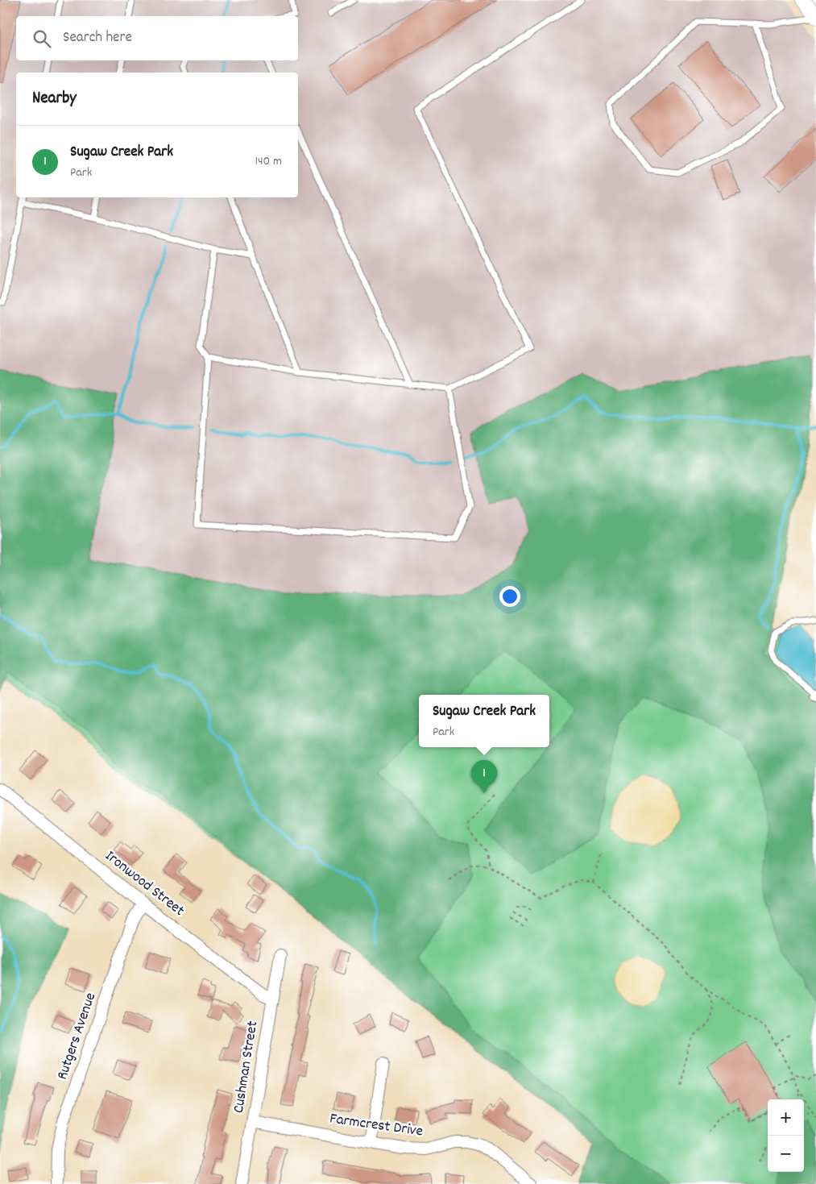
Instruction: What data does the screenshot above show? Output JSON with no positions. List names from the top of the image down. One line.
{"streets":{"street":["Ironwood Street","Rutgers Avenue","Cushman Street","Farmcrest Drive"]},"crossings":[["Ironwood Street","Rutgers Avenue"],["Ironwood Street","Cushman Street"],["Cushman Street","Farmcrest Drive"]],"page":{"search":"Search here","heading":"Nearby","list":[{"mark":"1","name":"Sugaw Creek Park","note":"Park","value":"140 m"}],"popup":["Sugaw Creek Park","Park"],"pins":"1","map_buttons":["+","−"]}}
